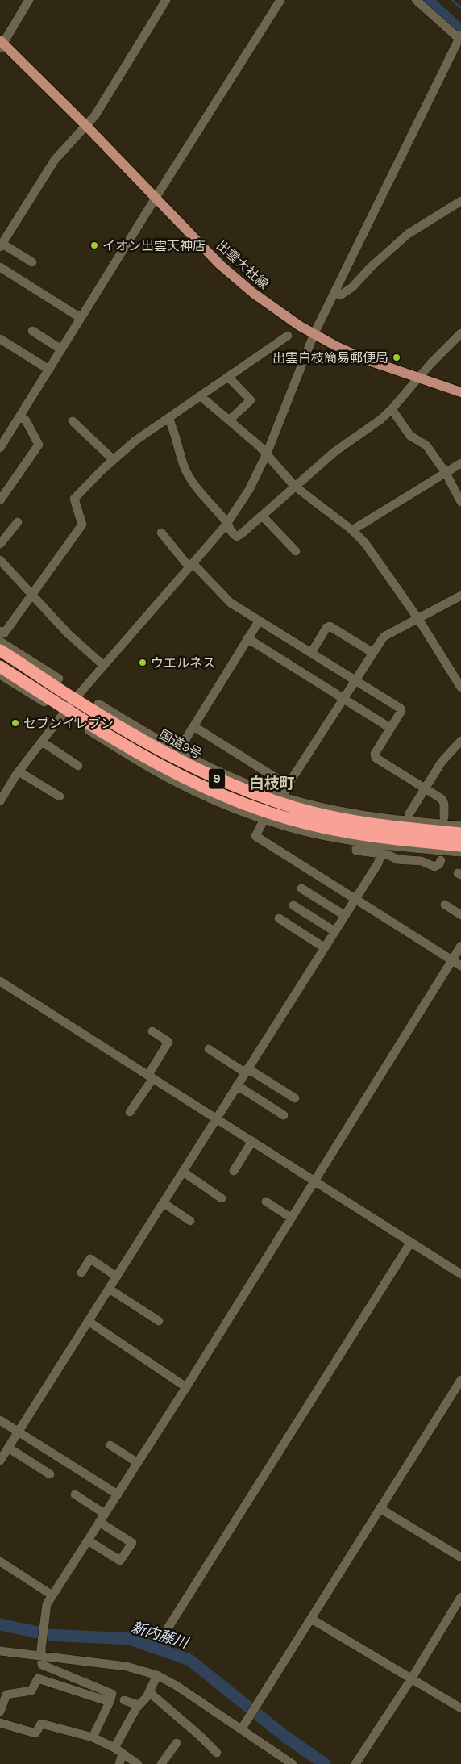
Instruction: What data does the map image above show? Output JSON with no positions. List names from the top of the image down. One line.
{"streets":{"highway":["国道9号","9"],"main road":["出雲大社線"]},"districts":["白枝町"],"water":["新内藤川"],"places":["イオン出雲天神店","出雲白枝簡易郵便局","ウエルネス","セブンイレブン"]}
